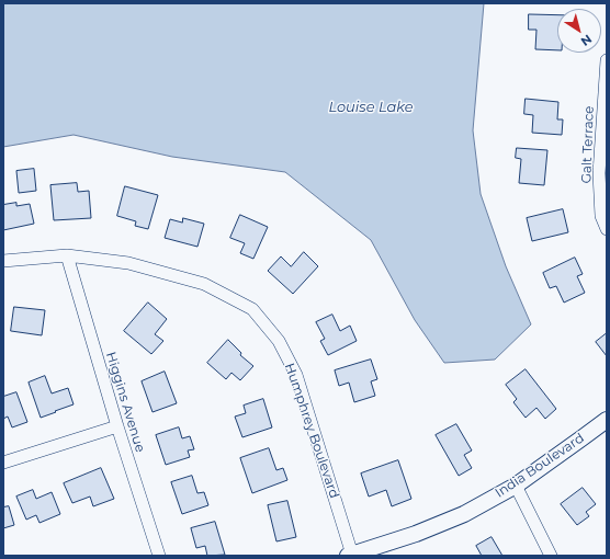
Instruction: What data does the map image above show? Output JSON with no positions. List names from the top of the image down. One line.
{"streets":{"street":["Galt Terrace","Higgins Avenue","Humphrey Boulevard","India Boulevard"]},"crossings":[["Higgins Avenue","Humphrey Boulevard"],["Humphrey Boulevard","India Boulevard"]],"water":["Louise Lake"],"north":"bottom right"}
